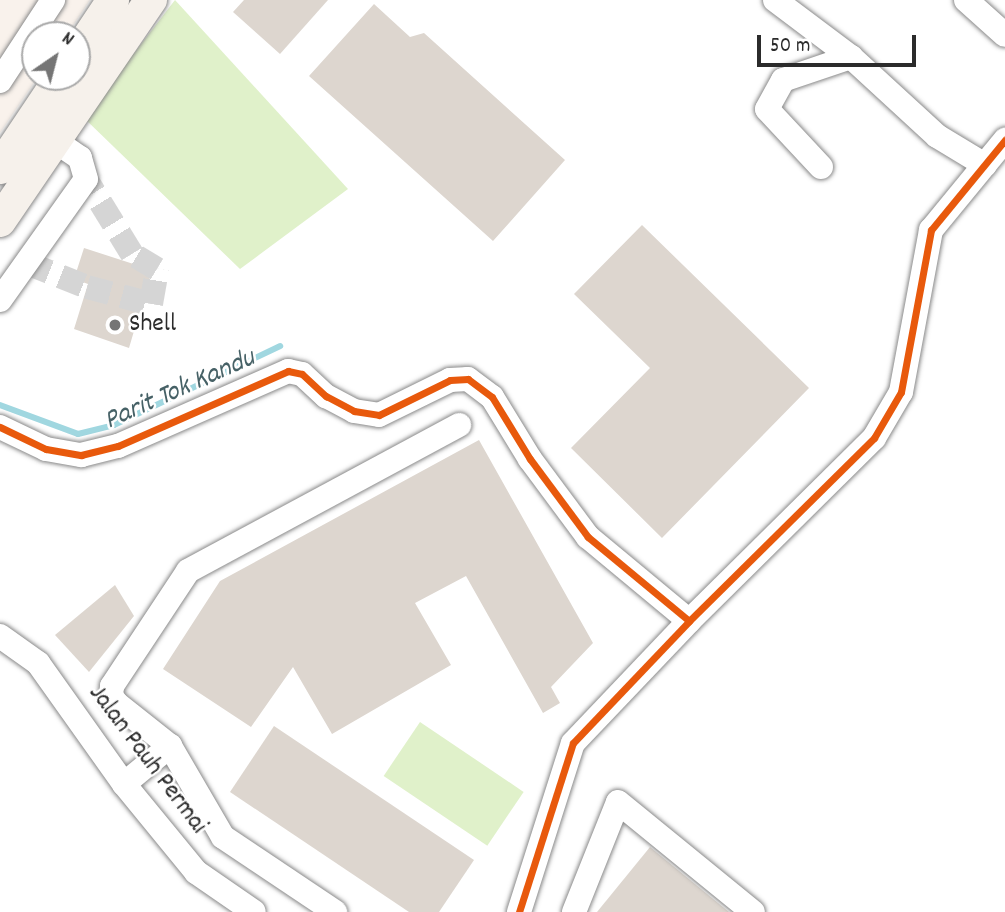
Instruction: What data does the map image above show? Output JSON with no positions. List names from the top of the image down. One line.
{"streets":{"street":["Jalan Pauh Permai"]},"water":["Parit Tok Kandu"],"places":["Shell"],"scale_bar":"50 m","north":"top right"}
